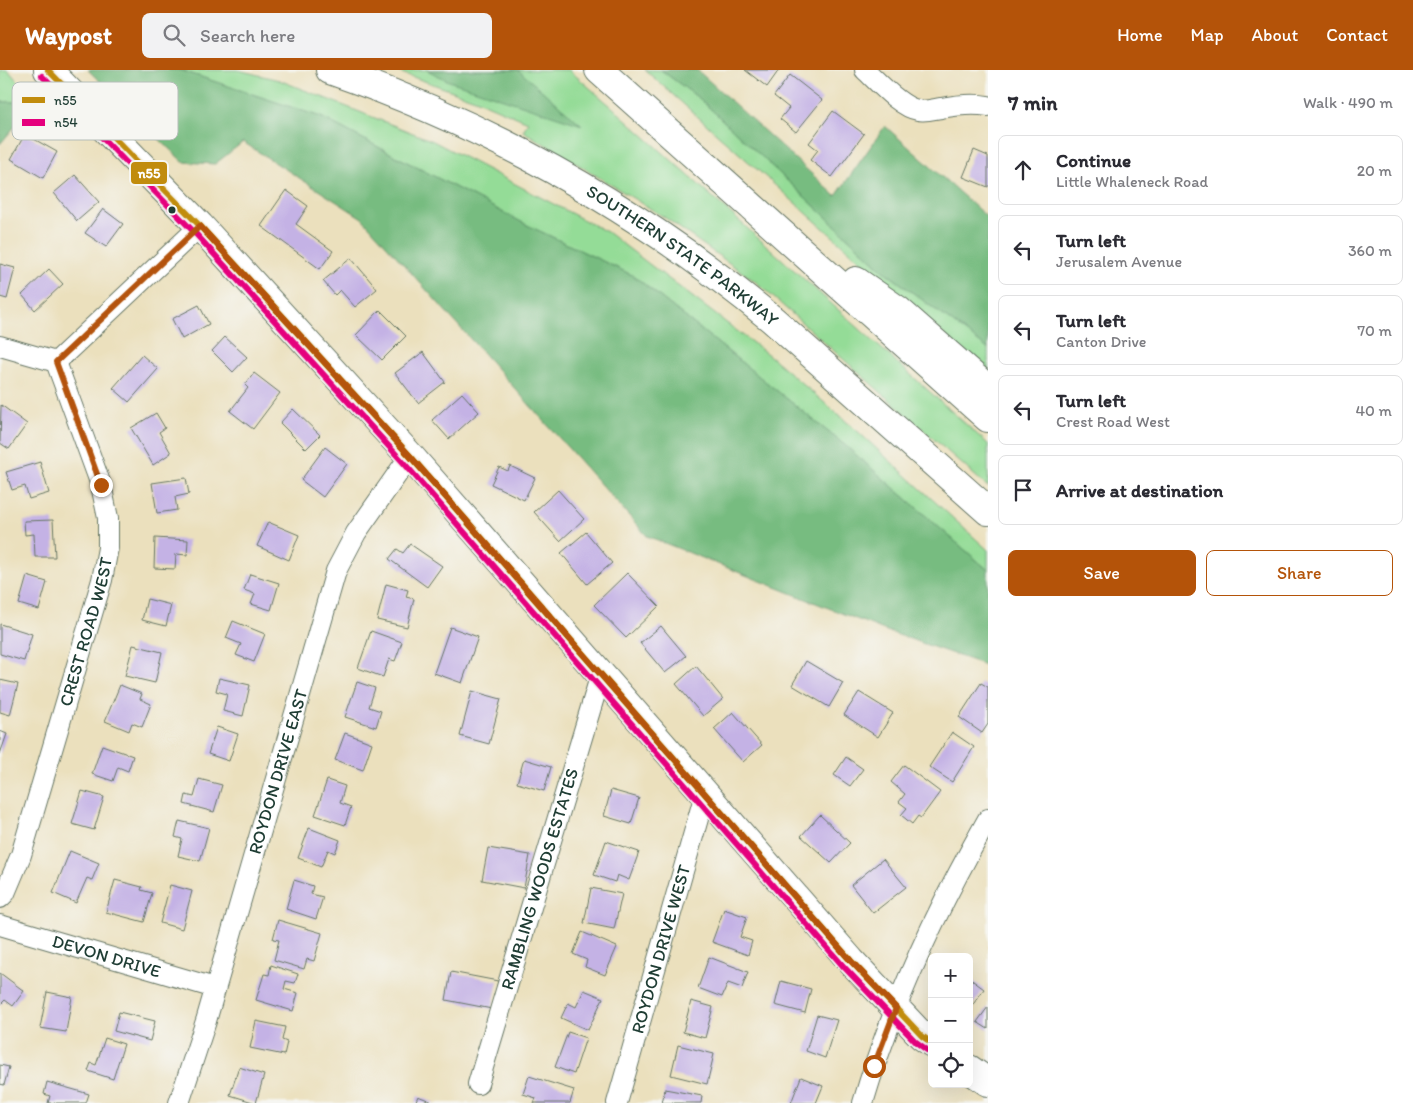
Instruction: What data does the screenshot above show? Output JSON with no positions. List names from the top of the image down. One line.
{"streets":{"main road":["SOUTHERN STATE PARKWAY"],"street":["CREST ROAD WEST","ROYDON DRIVE EAST","RAMBLING WOODS ESTATES","ROYDON DRIVE WEST","DEVON DRIVE"]},"crossings":[["ROYDON DRIVE EAST","DEVON DRIVE"]],"lines":["transit line n55","transit line n54"],"legend":["n55","n54"],"page":{"header":"Waypost","search":"Search here","nav":["Home","Map","About","Contact"],"heading":["7 min","Walk · 490 m"],"list":[["Continue","Little Whaleneck Road","20 m"],["Turn left","Jerusalem Avenue","360 m"],["Turn left","Canton Drive","70 m"],["Turn left","Crest Road West","40 m"],"Arrive at destination"],"buttons":["Save","Share"],"map_buttons":["+","−"]}}
